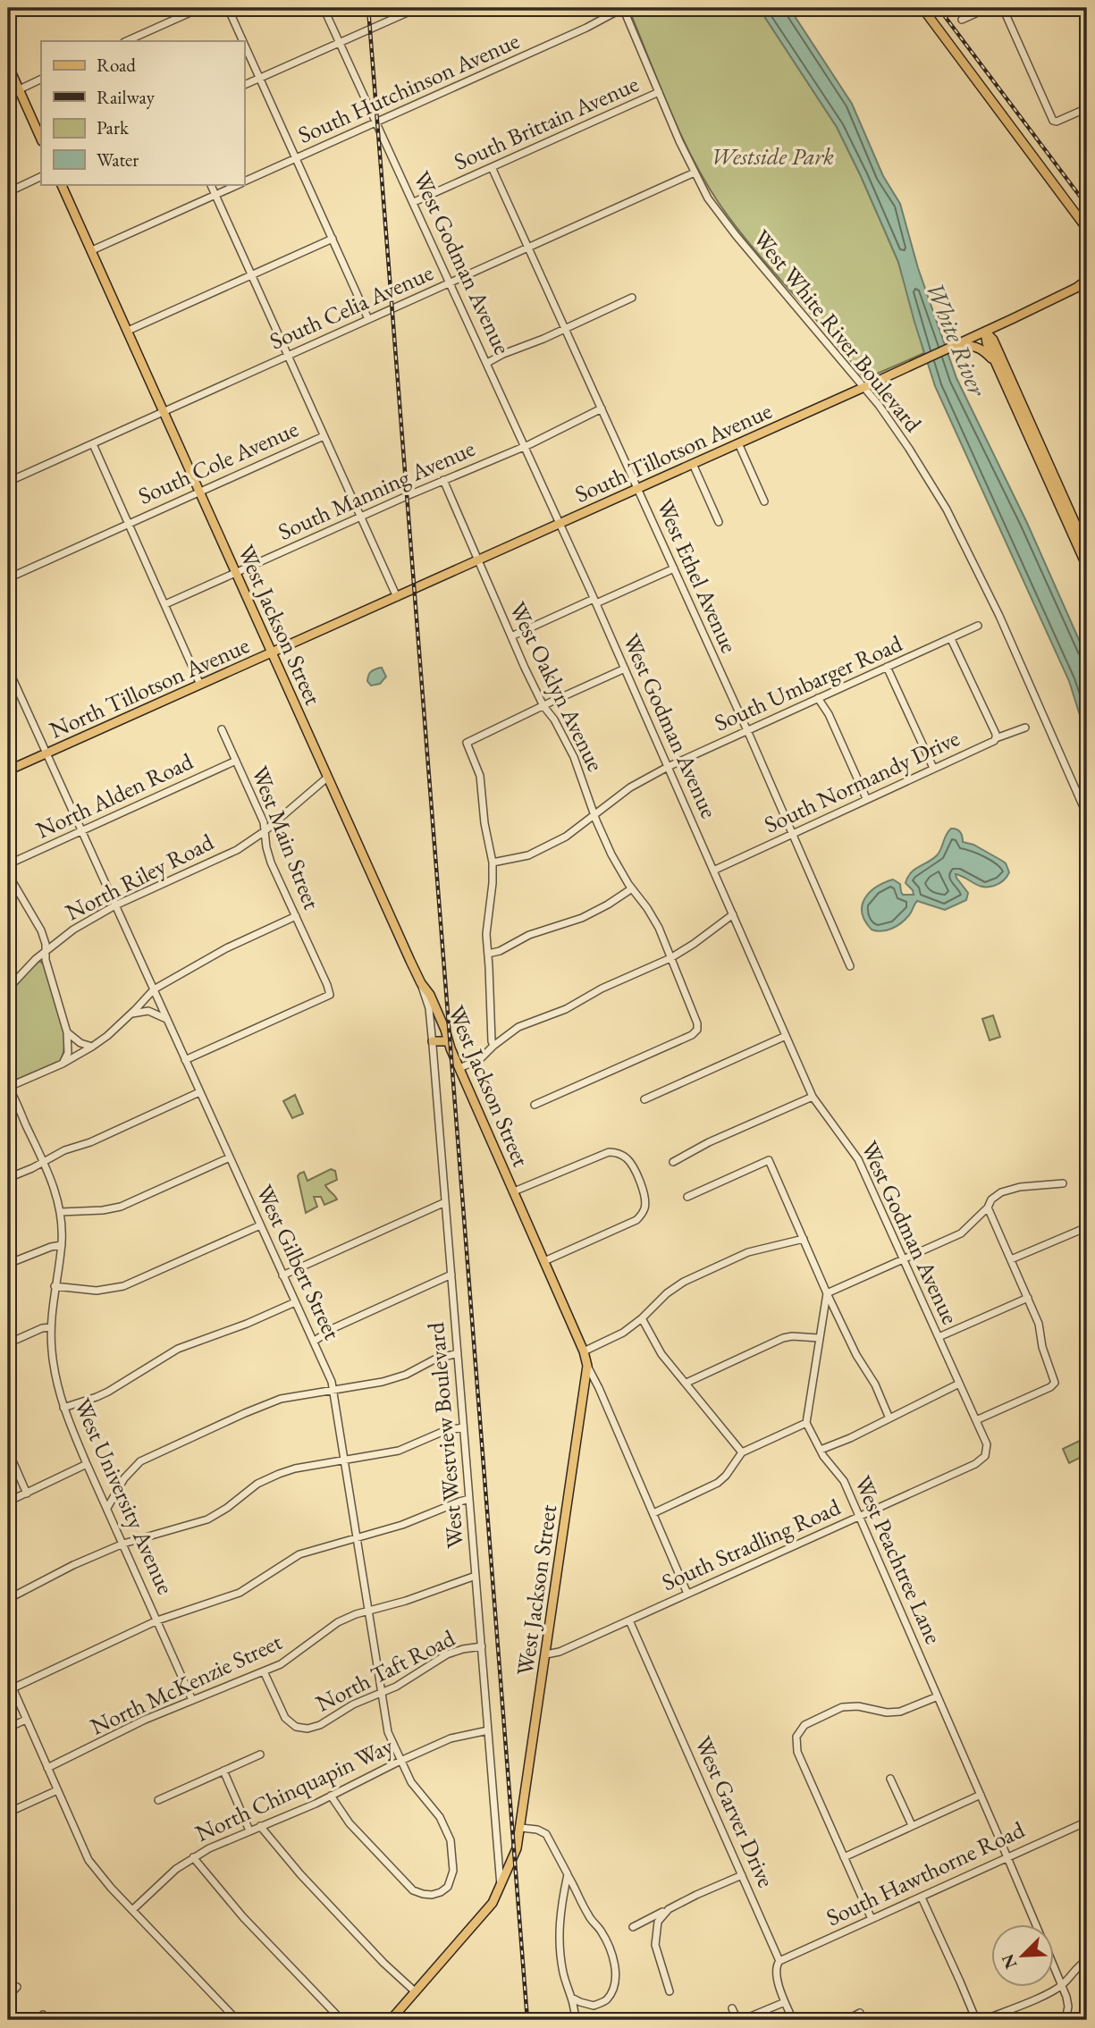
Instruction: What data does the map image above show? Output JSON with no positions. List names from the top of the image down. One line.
{"streets":{"main road":["South Tillotson Avenue","West Jackson Street","North Tillotson Avenue"],"street":["South Hutchinson Avenue","South Brittain Avenue","West Godman Avenue","South Celia Avenue","West White River Boulevard","South Cole Avenue","South Manning Avenue","West Ethel Avenue","South Umbarger Road","West Oaklyn Avenue","South Normandy Drive","North Alden Road","West Main Street","North Riley Road","West Gilbert Street","West Westview Boulevard","West University Avenue","South Stradling Road","West Peachtree Lane","North Taft Road","North McKenzie Street","North Chinquapin Way","West Garver Drive","South Hawthorne Road"]},"crossings":[["South Hutchinson Avenue","West Godman Avenue"],["South Hutchinson Avenue","West White River Boulevard"],["South Hutchinson Avenue","West Jackson Street"],["South Brittain Avenue","West Godman Avenue"],["South Brittain Avenue","West White River Boulevard"],["South Brittain Avenue","West Ethel Avenue"],["West Godman Avenue","South Celia Avenue"],["West Godman Avenue","South Tillotson Avenue"],["West Godman Avenue","South Manning Avenue"],["West Godman Avenue","South Umbarger Road"],["West Godman Avenue","South Normandy Drive"],["West Godman Avenue","South Stradling Road"],["South Celia Avenue","West White River Boulevard"],["South Celia Avenue","West Ethel Avenue"],["South Celia Avenue","West Jackson Street"],["West White River Boulevard","South Tillotson Avenue"],["South Tillotson Avenue","West Ethel Avenue"],["South Tillotson Avenue","West Jackson Street"],["South Tillotson Avenue","West Oaklyn Avenue"],["South Tillotson Avenue","North Tillotson Avenue"],["South Cole Avenue","West Jackson Street"],["South Manning Avenue","West Ethel Avenue"],["South Manning Avenue","West Jackson Street"],["South Manning Avenue","West Oaklyn Avenue"],["West Ethel Avenue","South Umbarger Road"],["West Ethel Avenue","South Normandy Drive"],["West Jackson Street","North Tillotson Avenue"],["West Jackson Street","North Riley Road"],["West Jackson Street","West Westview Boulevard"],["West Jackson Street","South Stradling Road"],["South Umbarger Road","West Oaklyn Avenue"],["North Tillotson Avenue","West Gilbert Street"],["North Alden Road","West Main Street"],["North Alden Road","West Gilbert Street"],["West Main Street","North Riley Road"],["West Main Street","West Gilbert Street"],["North Riley Road","West Gilbert Street"],["West Gilbert Street","North Taft Road"],["West Gilbert Street","North McKenzie Street"],["West Gilbert Street","North Chinquapin Way"],["West Westview Boulevard","North Taft Road"],["West Westview Boulevard","North McKenzie Street"],["West Westview Boulevard","North Chinquapin Way"],["West University Avenue","North McKenzie Street"],["South Stradling Road","West Peachtree Lane"],["South Stradling Road","West Garver Drive"],["West Peachtree Lane","South Hawthorne Road"],["North Taft Road","North McKenzie Street"],["West Garver Drive","South Hawthorne Road"]],"water":["White River"],"parks":["Westside Park"],"legend":["Road","Railway","Park","Water"],"north":"bottom left"}
